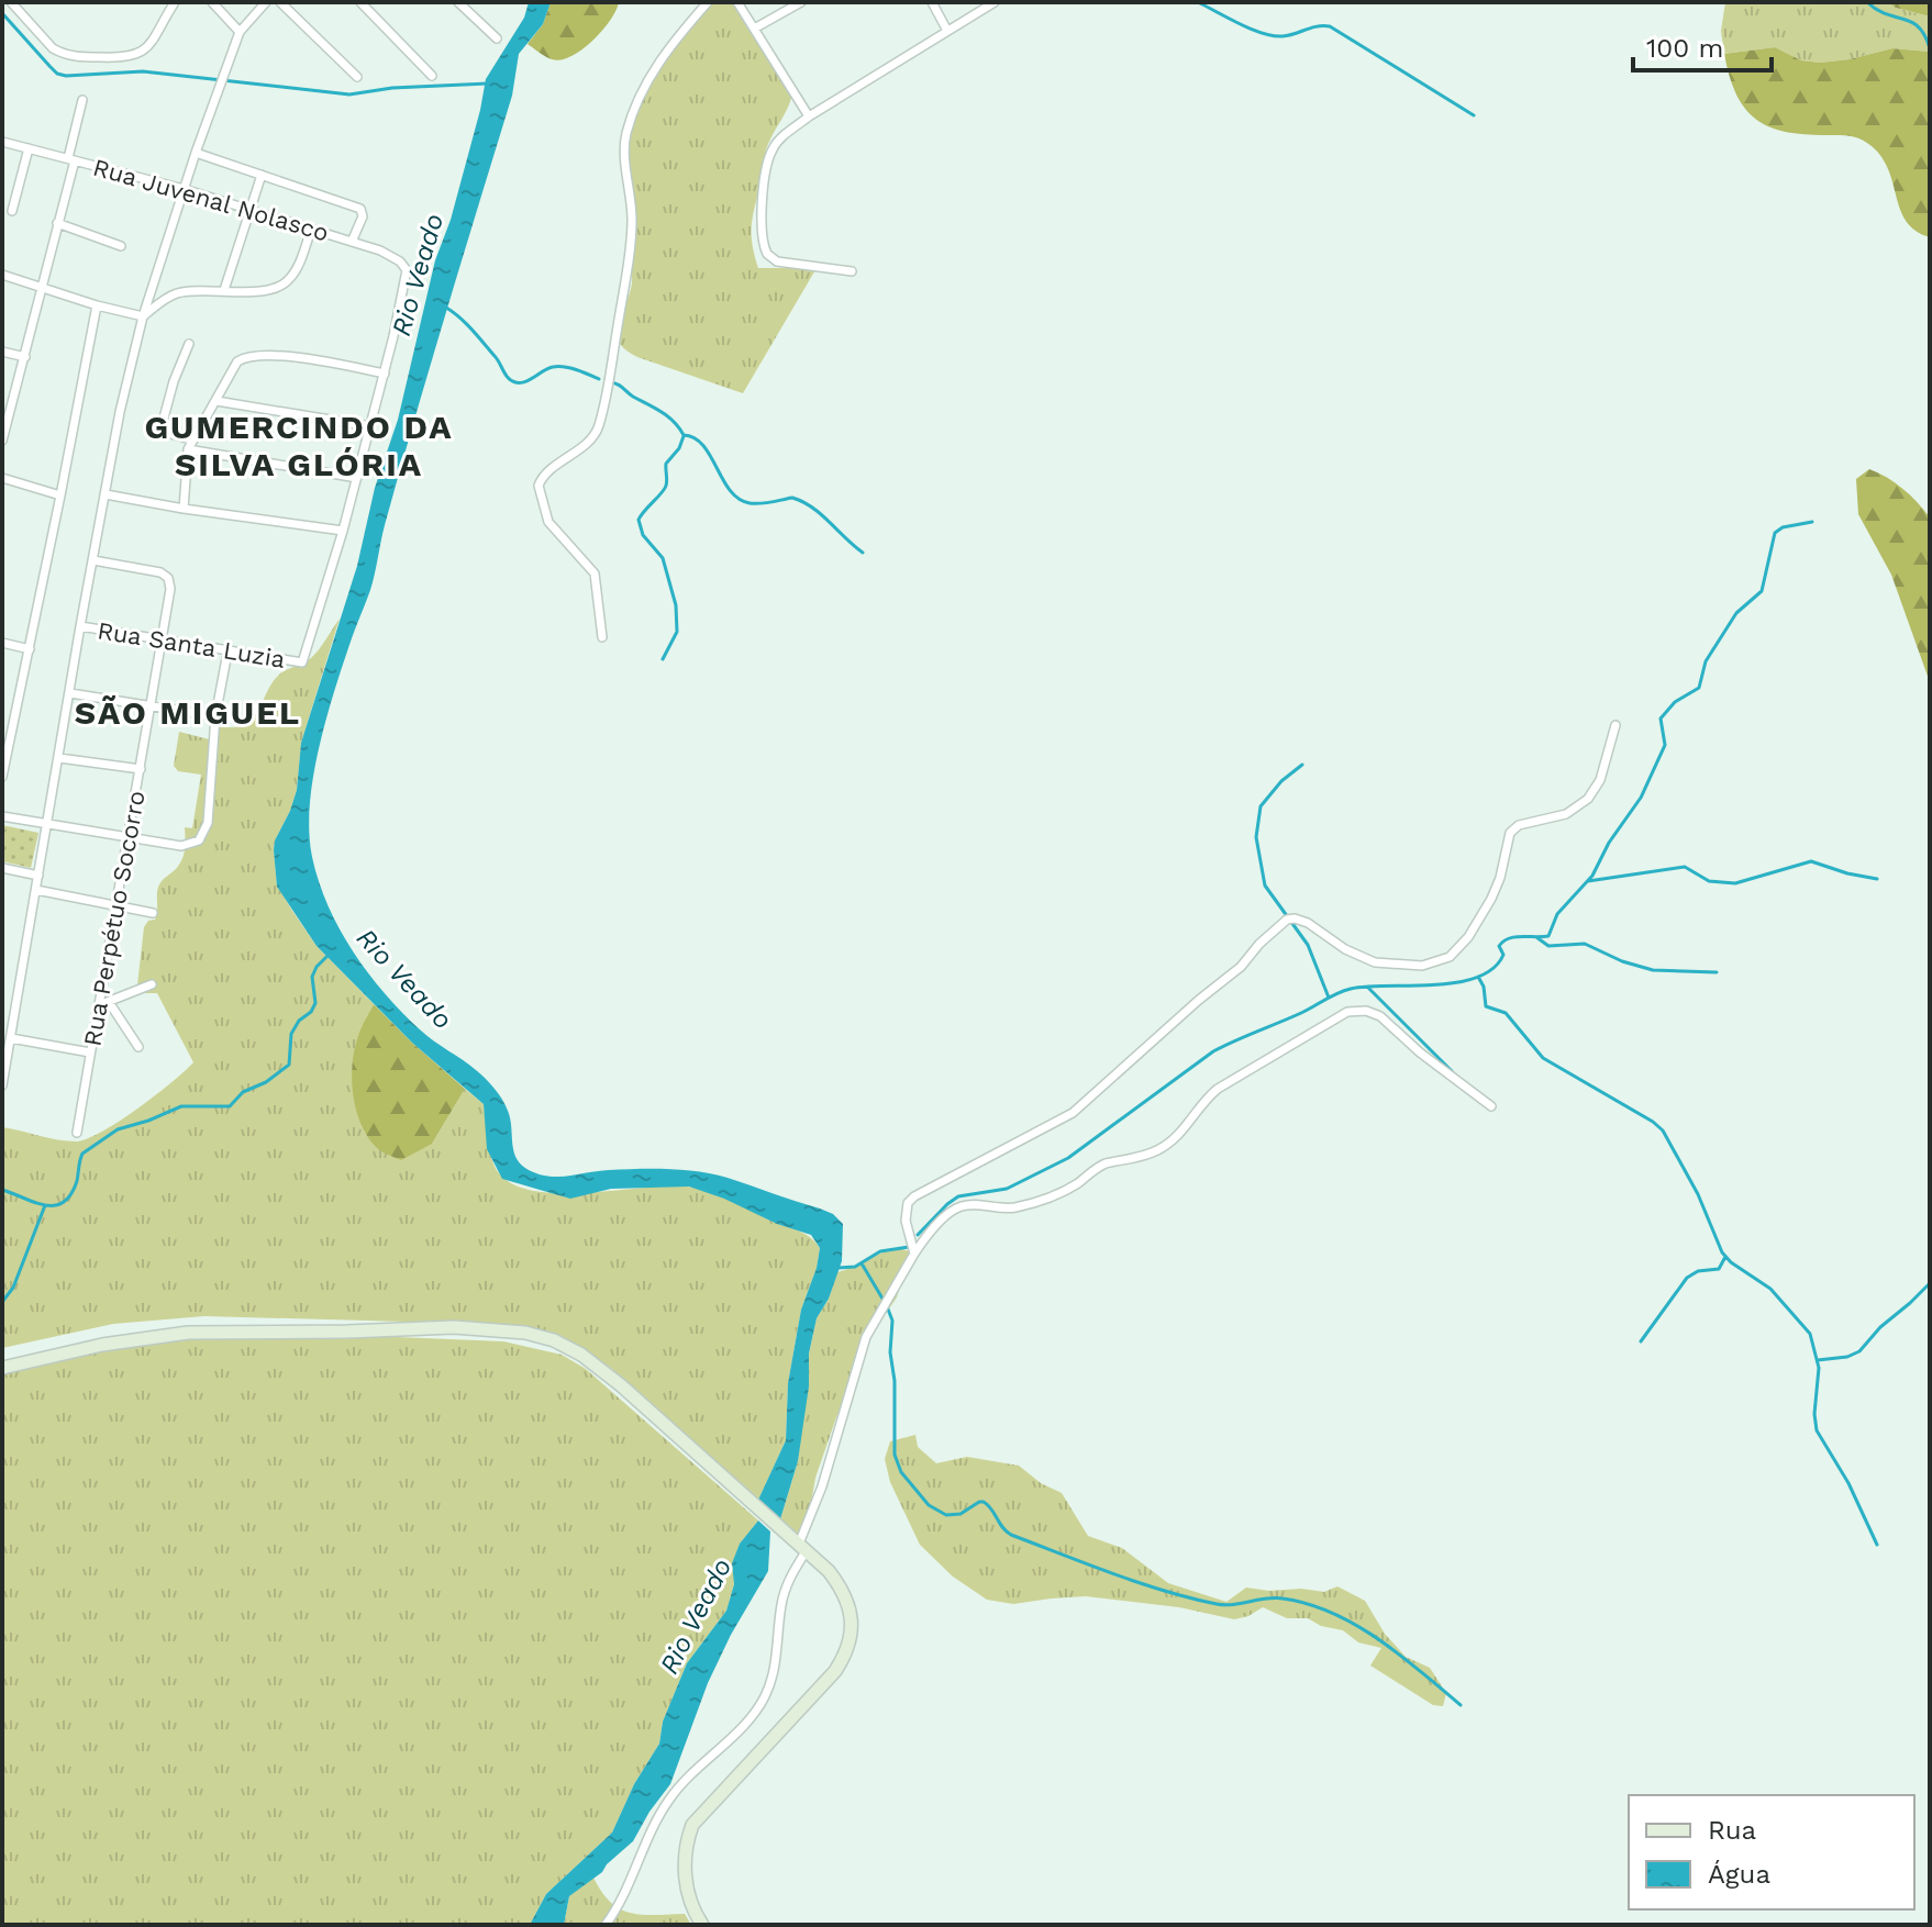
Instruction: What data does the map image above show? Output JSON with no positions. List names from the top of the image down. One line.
{"streets":{"street":["Rua Juvenal Nolasco","Rua Santa Luzia","Rua Perpétuo Socorro"]},"crossings":[["Rua Santa Luzia","Rua Perpétuo Socorro"]],"districts":["GUMERCINDO DA SILVA GLÓRIA","SÃO MIGUEL"],"water":["Rio Veado"],"legend":["Rua","Água"],"scale_bar":"100 m"}
